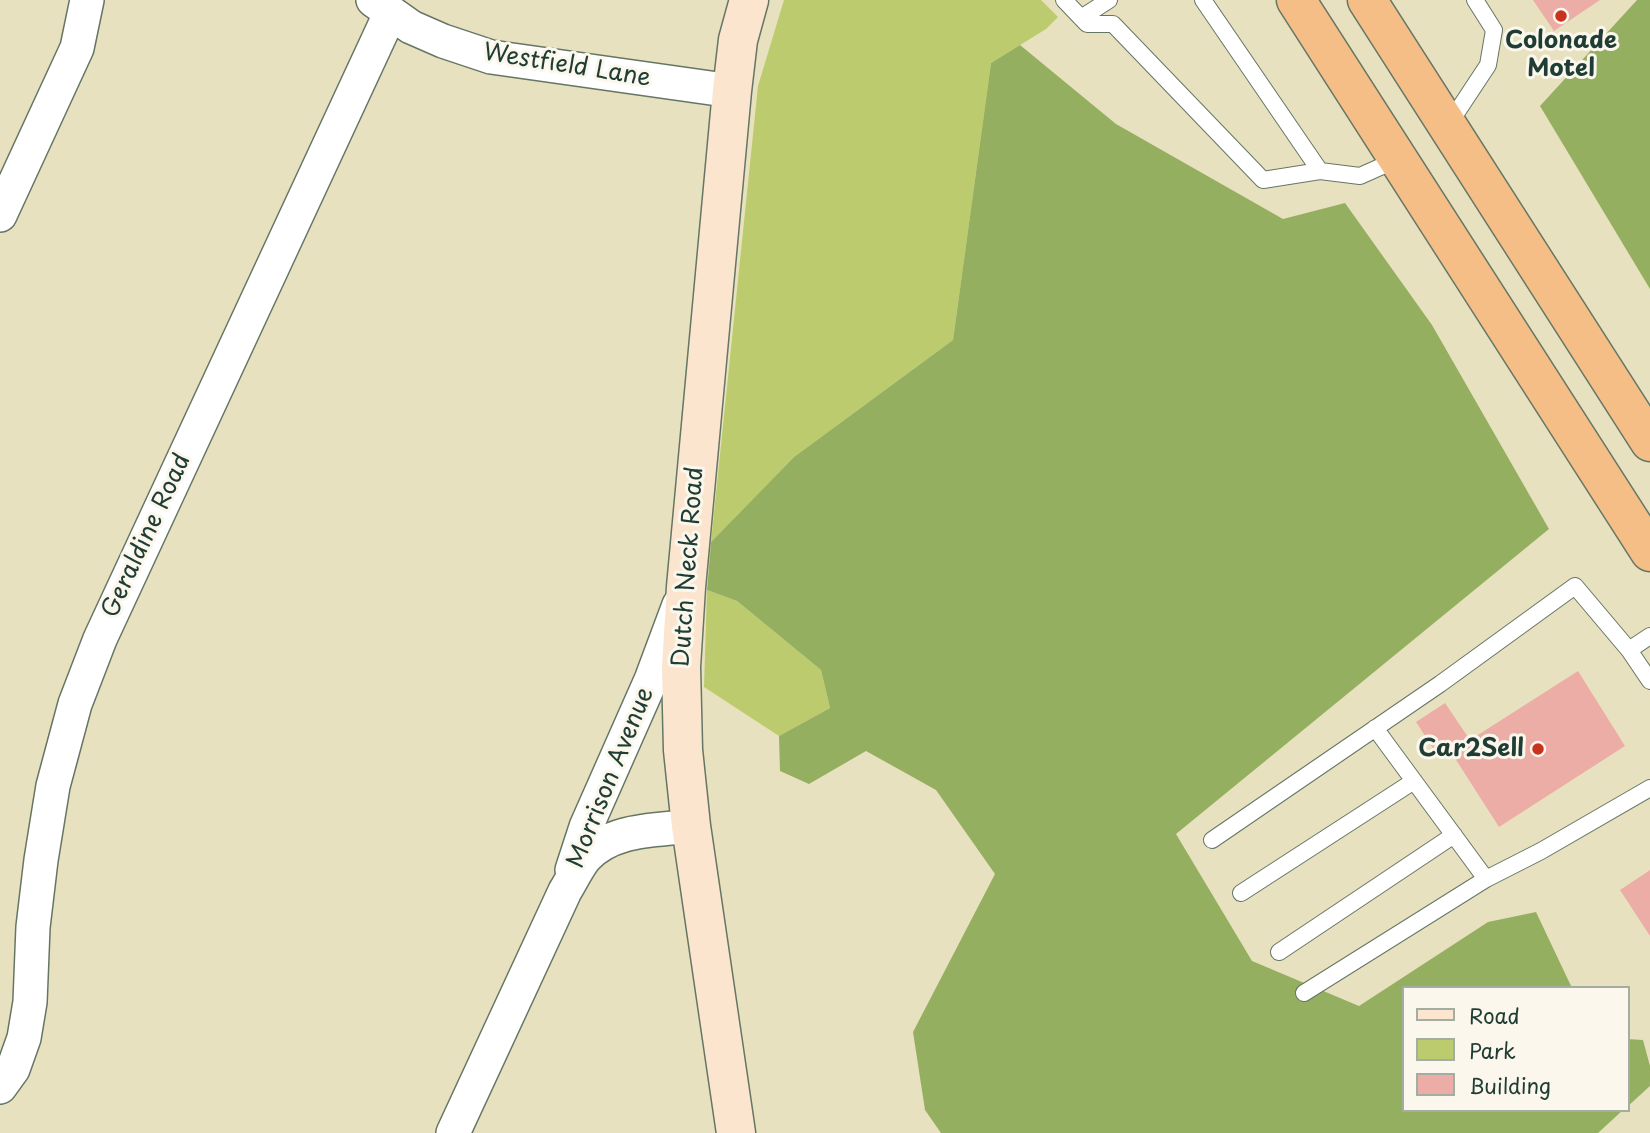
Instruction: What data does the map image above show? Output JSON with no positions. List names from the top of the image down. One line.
{"streets":{"street":["Westfield Lane","Geraldine Road","Dutch Neck Road","Morrison Avenue"]},"crossings":[["Westfield Lane","Geraldine Road"],["Westfield Lane","Dutch Neck Road"],["Dutch Neck Road","Morrison Avenue"]],"places":["Colonade Motel","Car2Sell"],"legend":["Road","Park","Building"]}
